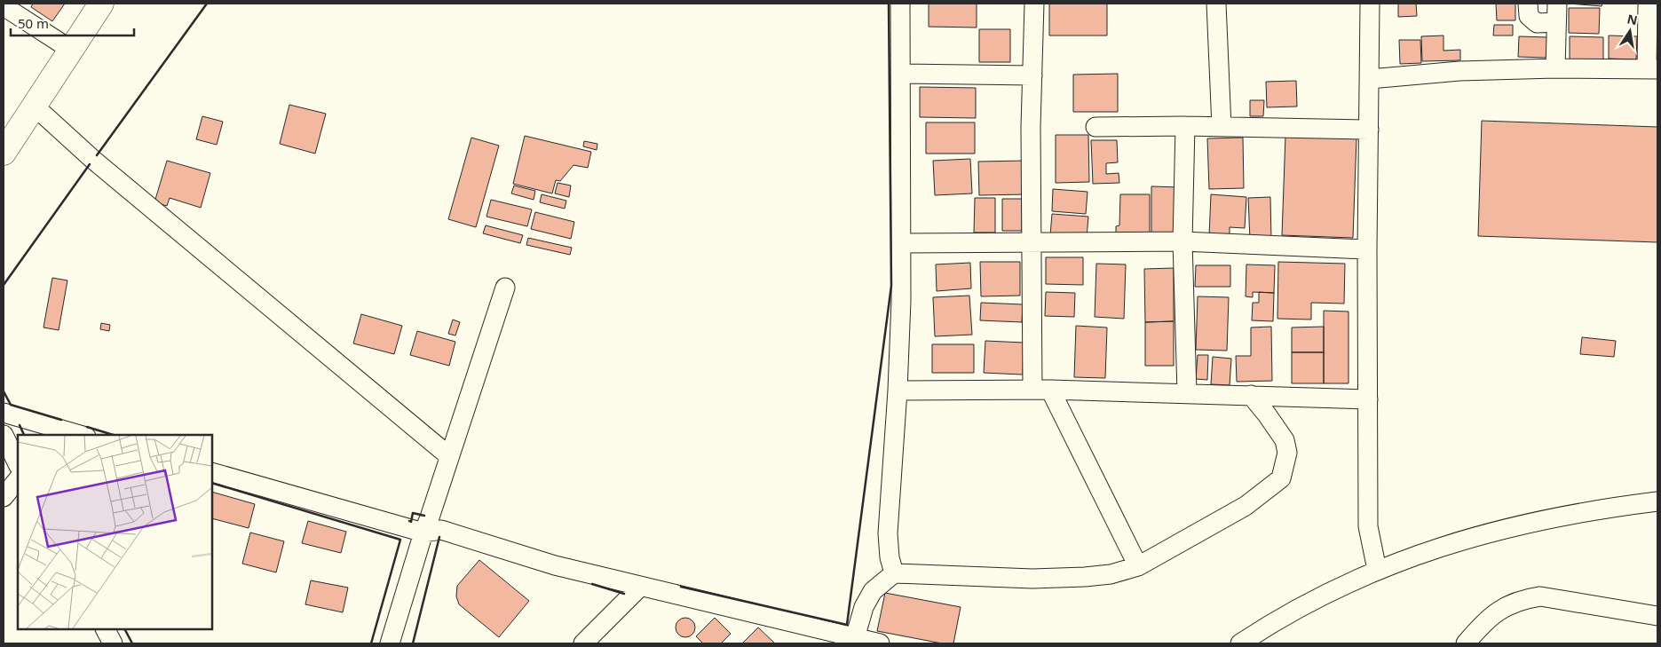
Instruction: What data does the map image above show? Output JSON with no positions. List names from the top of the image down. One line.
{"scale_bar":"50 m","north":"top"}
